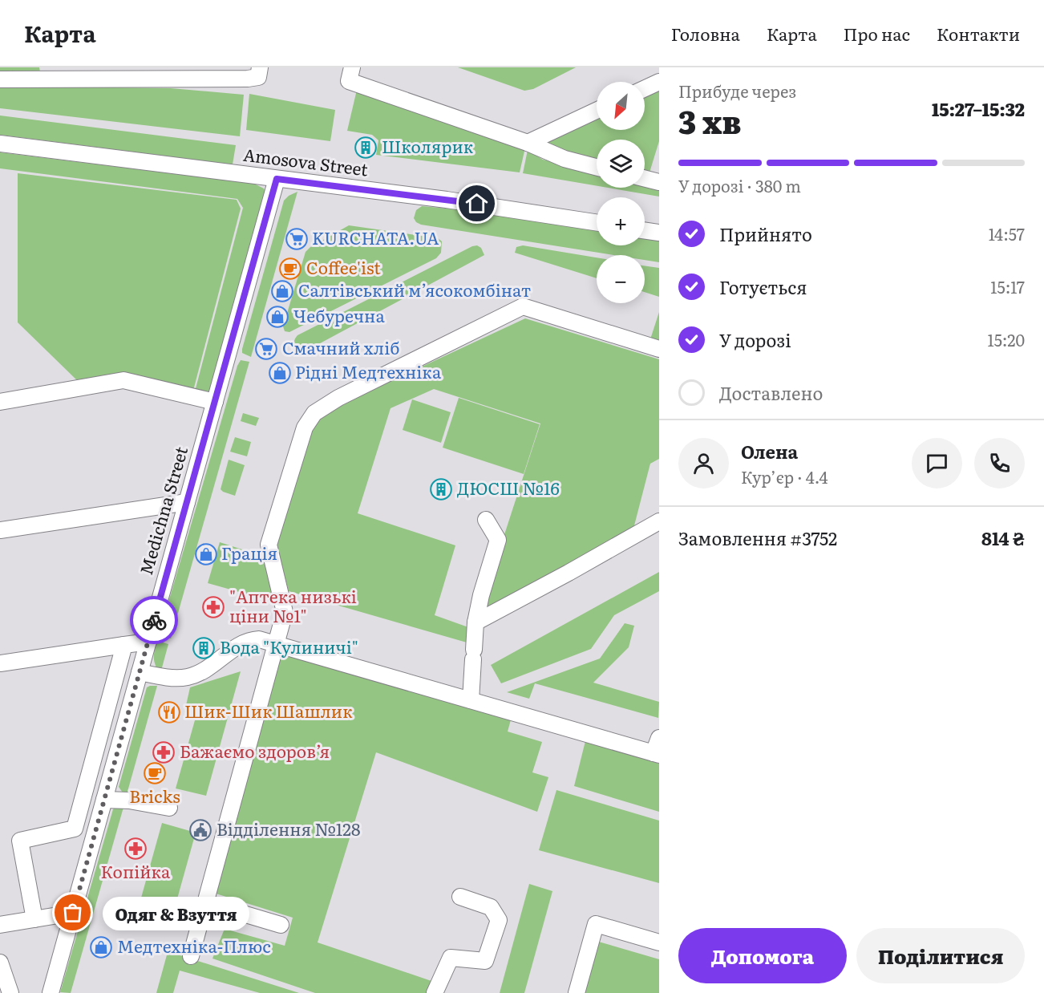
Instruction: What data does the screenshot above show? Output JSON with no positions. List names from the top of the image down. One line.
{"streets":{"street":["Amosova Street","Medichna Street"]},"crossings":[["Amosova Street","Medichna Street"]],"places":{"building":["Школярик","ДЮСШ №16","Вода \"Кулиничі\""],"supermarket":["KURCHATA.UA","Смачний хліб"],"cafe":["Coffee'ist","Bricks"],"shop":["Салтівський мʼясокомбінат","Чебуречна","Рідні Медтехніка","Грація","Медтехніка-Плюс"],"pharmacy":["\"Аптека низькі ціни №1\"","Бажаємо здоровʼя","Копійка"],"restaurant":["Шик-Шик Шашлик"],"public building":["Відділення №128"],"other":["Одяг & Взуття"]},"north":"bottom left","page":{"header":"Карта","nav":["Головна","Карта","Про нас","Контакти"],"heading":["3 хв","Прибуде через","15:27–15:32"],"panel":["Олена","Кур’єр · 4.4","Замовлення #3752","814 ₴"],"map_buttons":["+","−"],"bar":"У дорозі · 380 m","list":[["Прийнято","14:57"],["Готується","15:17"],["У дорозі","15:20"],"Доставлено"],"bubble":"Одяг & Взуття","buttons":["Допомога","Поділитися"]}}
